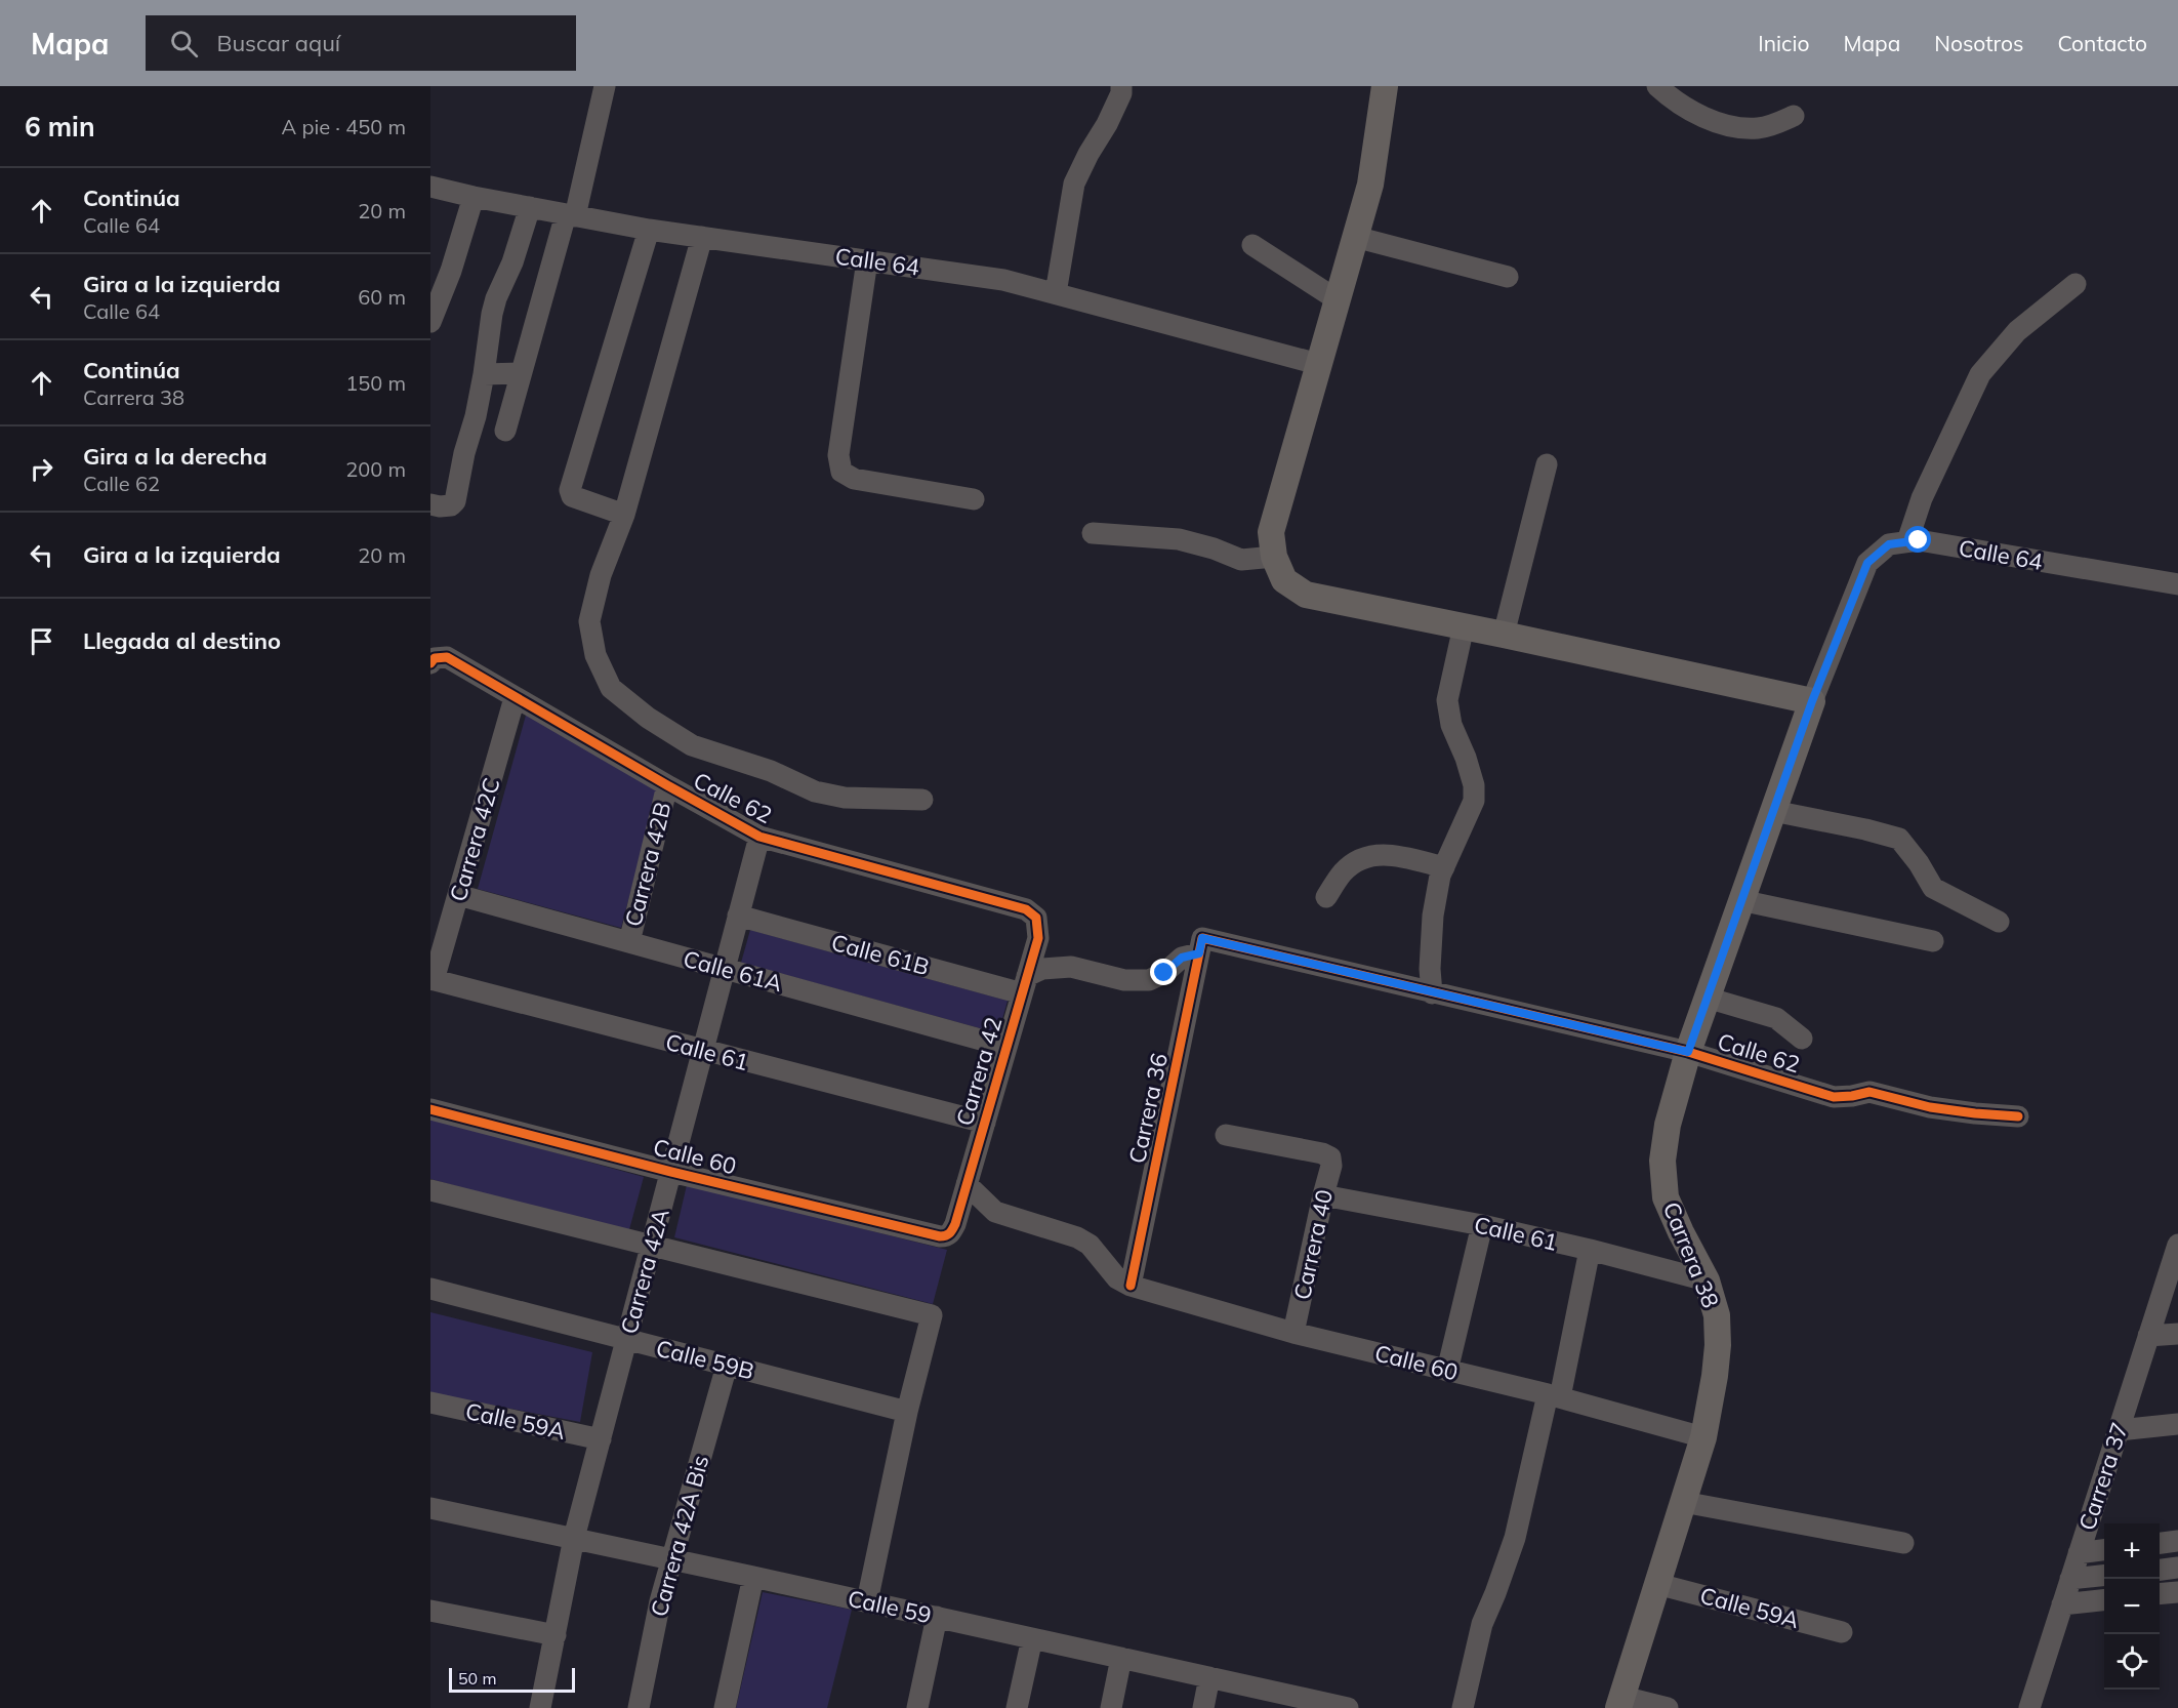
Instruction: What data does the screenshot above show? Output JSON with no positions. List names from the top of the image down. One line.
{"streets":{"main road":["Carrera 38"],"street":["Calle 64","Calle 62","Carrera 42C","Carrera 42B","Calle 61B","Calle 61A","Calle 61","Carrera 42","Carrera 36","Calle 60","Carrera 40","Carrera 42A","Calle 59B","Calle 59A","Carrera 37","Carrera 42A Bis","Calle 59"]},"crossings":[["Calle 64","Carrera 38"],["Calle 62","Carrera 42C"],["Calle 62","Carrera 42B"],["Calle 62","Carrera 42"],["Calle 62","Carrera 36"],["Calle 62","Carrera 38"],["Calle 62","Carrera 42A"],["Carrera 42C","Calle 61A"],["Carrera 42C","Calle 61"],["Carrera 42B","Calle 61A"],["Calle 61B","Carrera 42"],["Calle 61B","Carrera 42A"],["Calle 61A","Carrera 42"],["Calle 61A","Carrera 42A"],["Calle 61","Carrera 42"],["Calle 61","Carrera 40"],["Calle 61","Carrera 38"],["Calle 61","Carrera 42A"],["Carrera 42","Calle 60"],["Carrera 36","Calle 60"],["Calle 60","Carrera 40"],["Calle 60","Carrera 38"],["Calle 60","Carrera 42A"],["Carrera 38","Calle 59A"],["Carrera 42A","Calle 59B"],["Carrera 42A","Calle 59A"],["Carrera 42A","Calle 59"],["Calle 59B","Carrera 42A Bis"],["Carrera 42A Bis","Calle 59"]],"scale_bar":"50 m","page":{"header":"Mapa","search":"Buscar aquí","nav":["Inicio","Mapa","Nosotros","Contacto"],"heading":["6 min","A pie · 450 m"],"list":[["Continúa","Calle 64","20 m"],["Gira a la izquierda","Calle 64","60 m"],["Continúa","Carrera 38","150 m"],["Gira a la derecha","Calle 62","200 m"],["Gira a la izquierda","20 m"],"Llegada al destino"],"map_buttons":["+","−"],"scale":"50 m"}}
